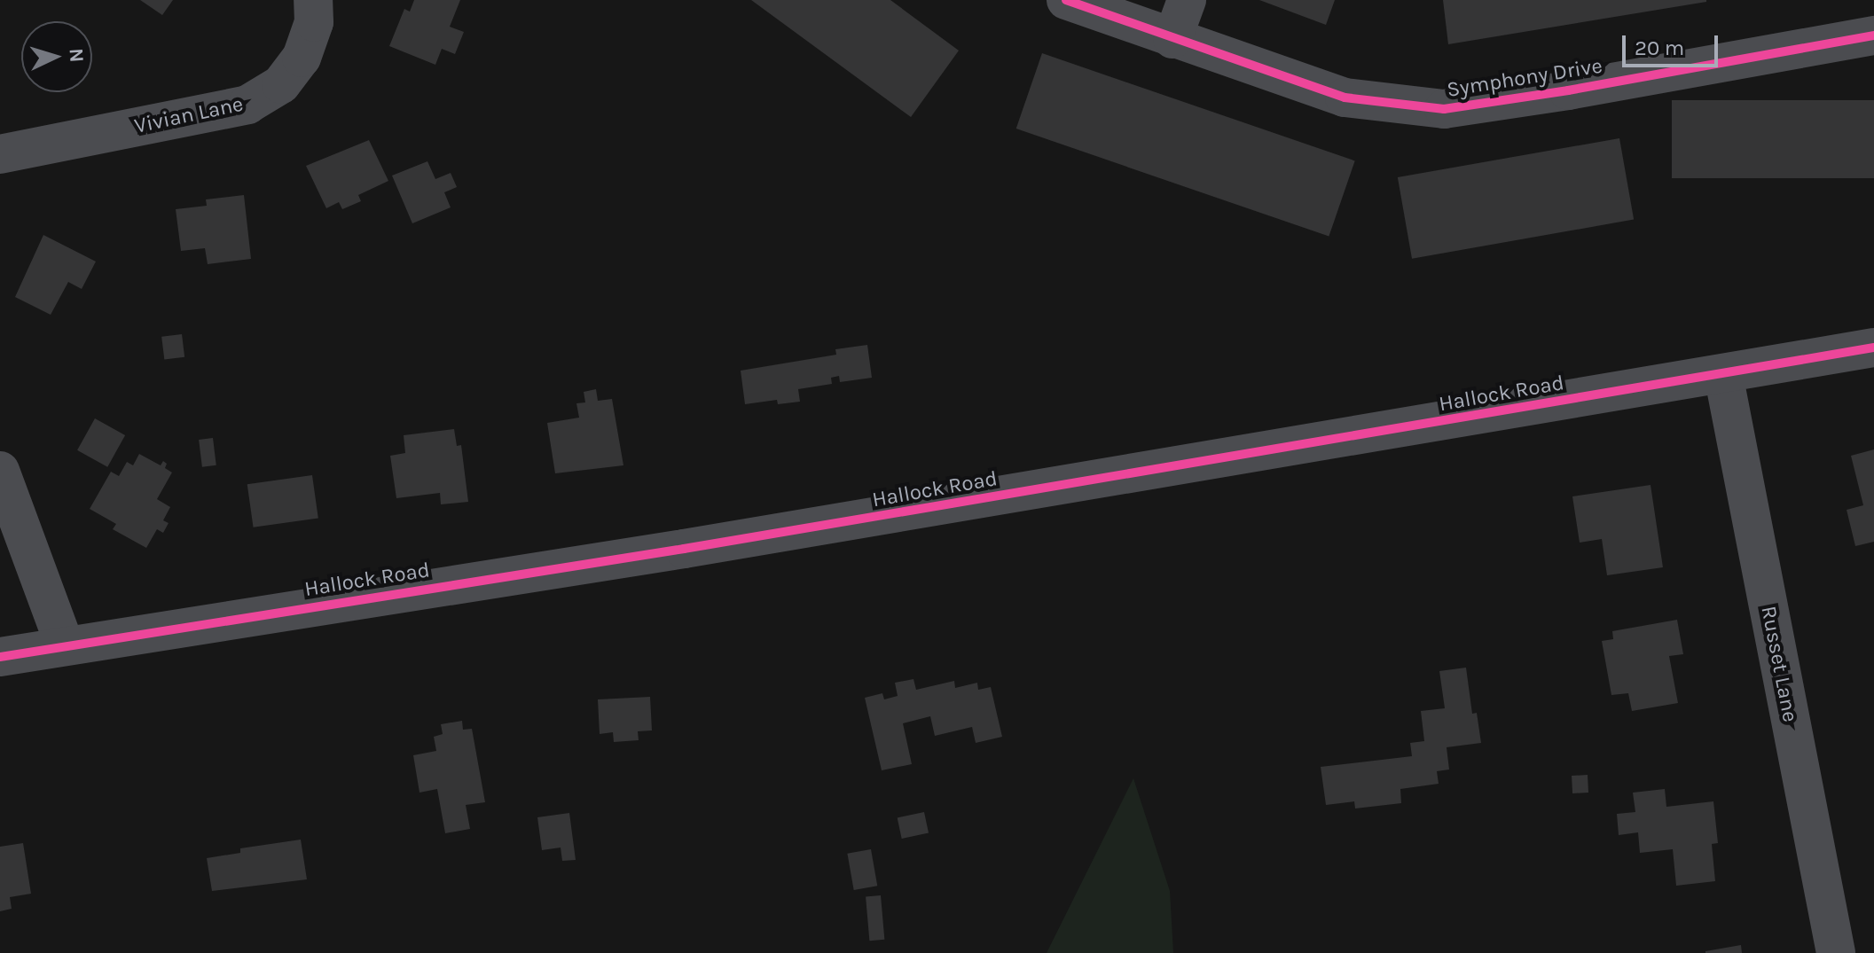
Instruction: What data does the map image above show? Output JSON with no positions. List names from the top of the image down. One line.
{"streets":{"street":["Symphony Drive","Vivian Lane","Hallock Road","Russet Lane"]},"crossings":[["Hallock Road","Russet Lane"]],"scale_bar":"20 m","north":"right"}
